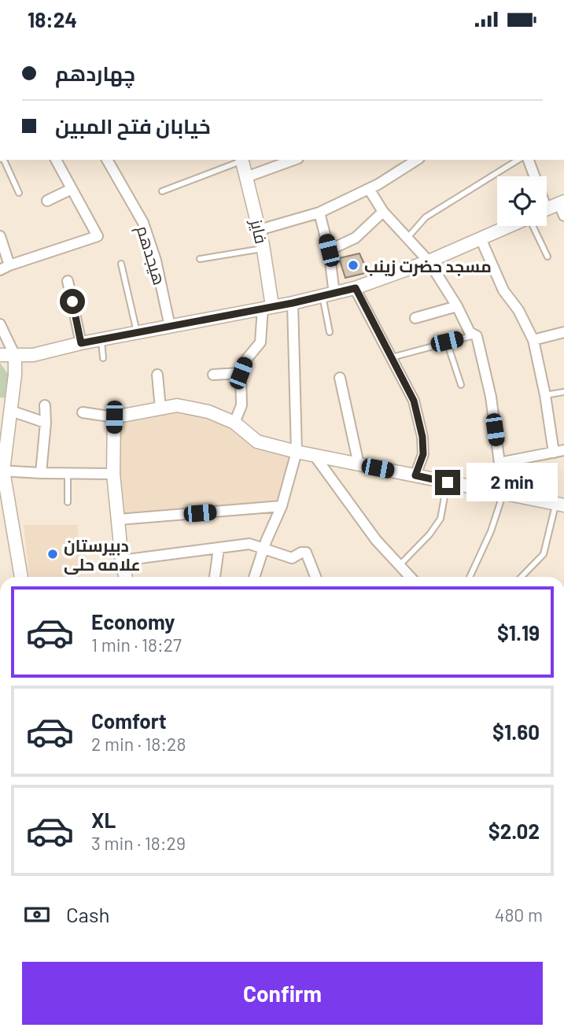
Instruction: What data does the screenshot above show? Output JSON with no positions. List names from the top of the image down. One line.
{"streets":{"street":["فایز","هیجدهم"]},"places":["مسجد حضرت زینب","دبیرستان علامه حلی"],"page":{"status":"18:24","banner":["چهاردهم","خیابان فتح المبین"],"bubble":"2 min","list":[{"name":"Economy","note":"1 min · 18:27","value":"$1.19"},{"name":"Comfort","note":"2 min · 18:28","value":"$1.60"},{"name":"XL","note":"3 min · 18:29","value":"$2.02"}],"pay":["Cash","480 m"],"buttons":"Confirm"}}
